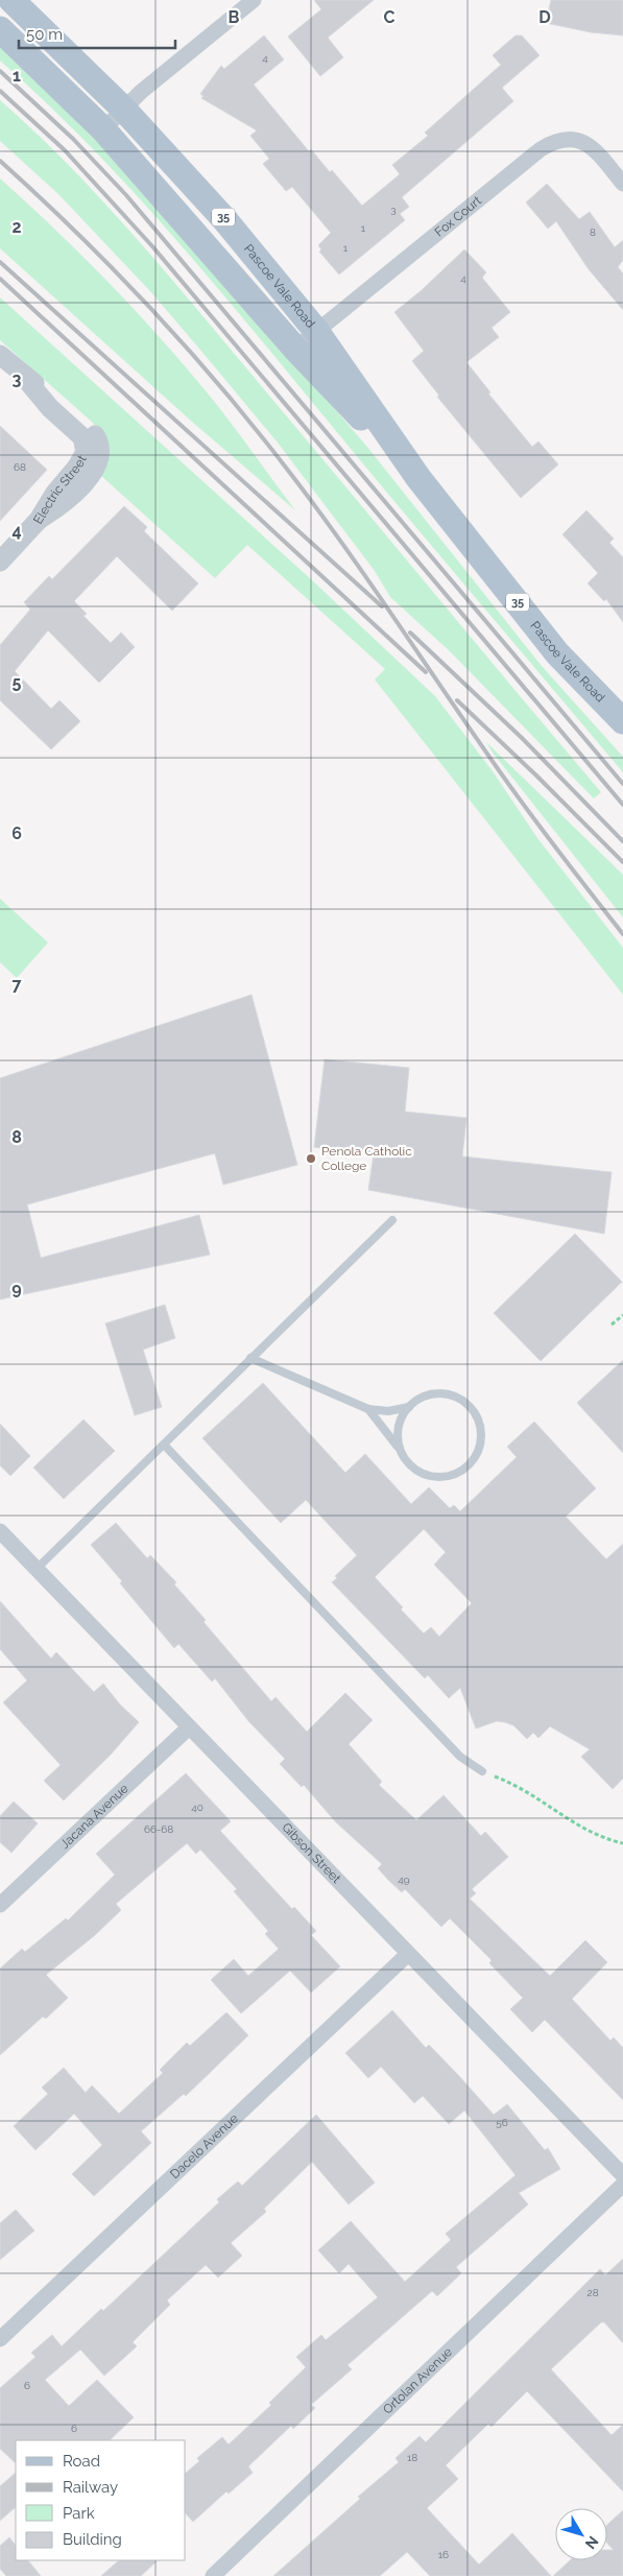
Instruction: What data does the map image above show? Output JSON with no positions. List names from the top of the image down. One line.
{"streets":{"main road":["35","Pascoe Vale Road"],"street":["Fox Court","Electric Street","Jacana Avenue","Gibson Street","Dacelo Avenue","Ortolan Avenue"]},"crossings":[["Fox Court","Pascoe Vale Road"],["Jacana Avenue","Gibson Street"],["Gibson Street","Dacelo Avenue"]],"places":["Penola Catholic College"],"house_numbers":["4","3","1","8","1","4","68","40","66-68","49","56","28","6","6","18","16"],"legend":["Road","Railway","Park","Building"],"scale_bar":"50 m","north":"bottom right","grid":{"columns":["B","C","D"],"rows":["1","2","3","4","5","6","7","8","9"]}}
